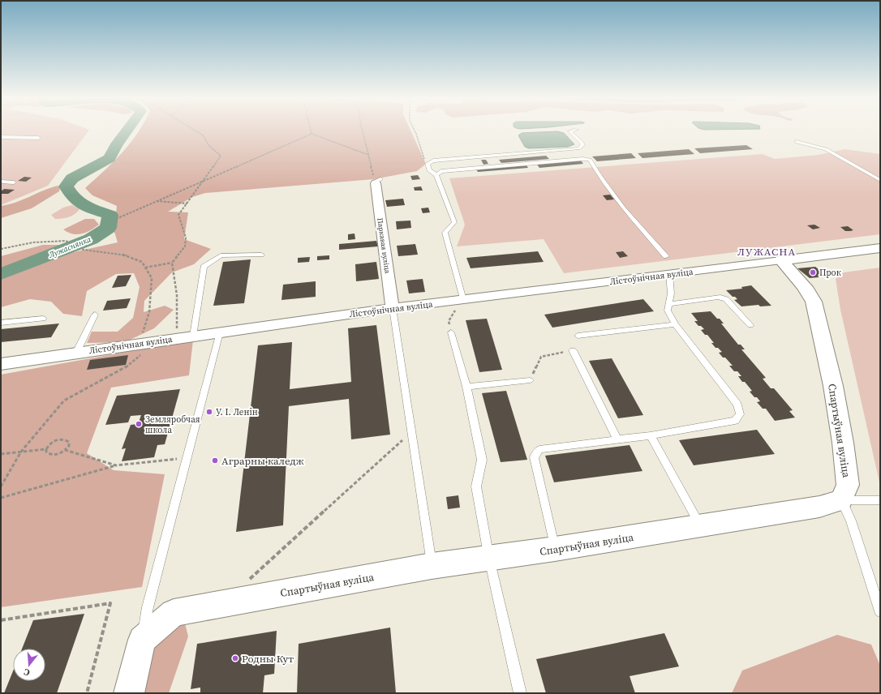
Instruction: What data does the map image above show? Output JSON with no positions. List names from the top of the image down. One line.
{"streets":{"street":["Паркавая вуліца","Лістоўнічная вуліца","Спартыўная вуліца"]},"crossings":[["Паркавая вуліца","Лістоўнічная вуліца"],["Лістоўнічная вуліца","Спартыўная вуліца"]],"districts":["ЛУЖАСНА"],"water":["Лужаснянка"],"places":["Прок","У. І. Ленін","Земляробчая школа","Аграрны каледж","Родны Кут"],"north":"bottom"}
